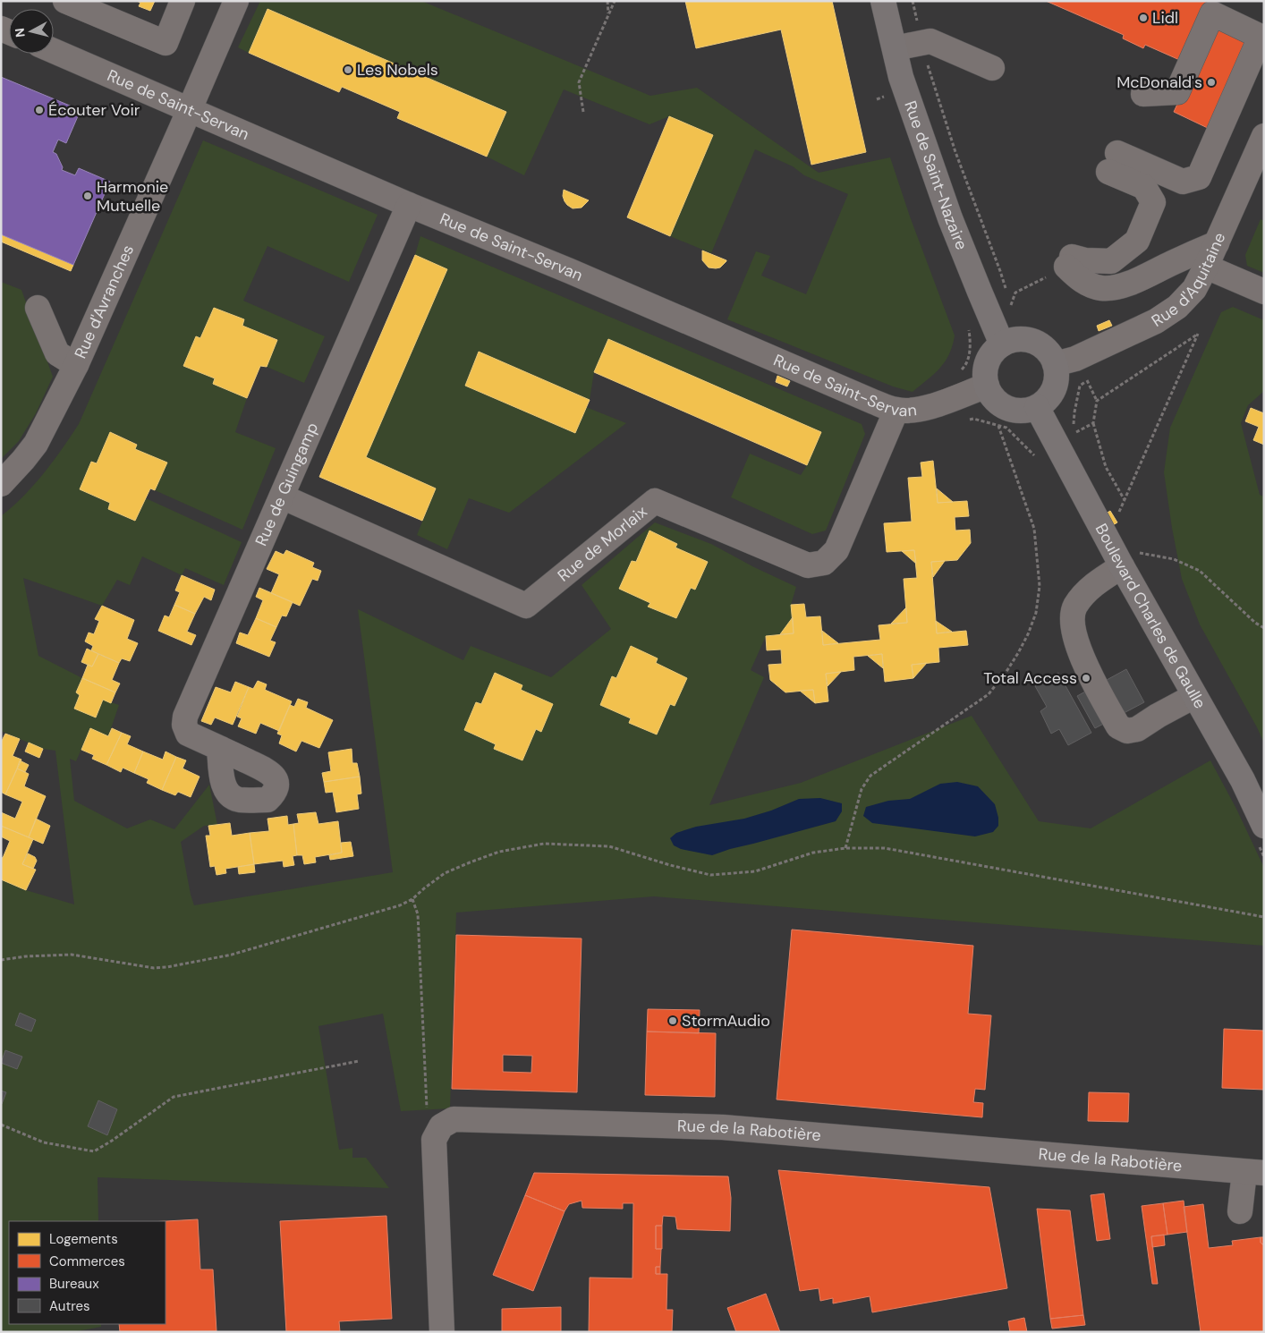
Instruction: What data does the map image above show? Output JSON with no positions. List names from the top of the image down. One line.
{"streets":{"main road":["Rue de Saint-Nazaire","Boulevard Charles de Gaulle"],"street":["Rue de Saint-Servan","Rue d'Aquitaine","Rue d'Avranches","Rue de Guingamp","Rue de Morlaix","Rue de la Rabotière"]},"crossings":[["Rue de Saint-Servan","Rue de Saint-Nazaire"],["Rue de Saint-Servan","Rue d'Aquitaine"],["Rue de Saint-Servan","Rue d'Avranches"],["Rue de Saint-Servan","Rue de Guingamp"],["Rue de Saint-Servan","Rue de Morlaix"],["Rue de Saint-Servan","Boulevard Charles de Gaulle"],["Rue de Saint-Nazaire","Rue d'Aquitaine"],["Rue de Saint-Nazaire","Boulevard Charles de Gaulle"],["Rue d'Aquitaine","Boulevard Charles de Gaulle"],["Rue de Guingamp","Rue de Morlaix"]],"places":["Lidl","Les Nobels","McDonald's","Écouter Voir","Harmonie Mutuelle","Total Access","StormAudio"],"legend":["Logements","Commerces","Bureaux","Autres"],"north":"left"}
